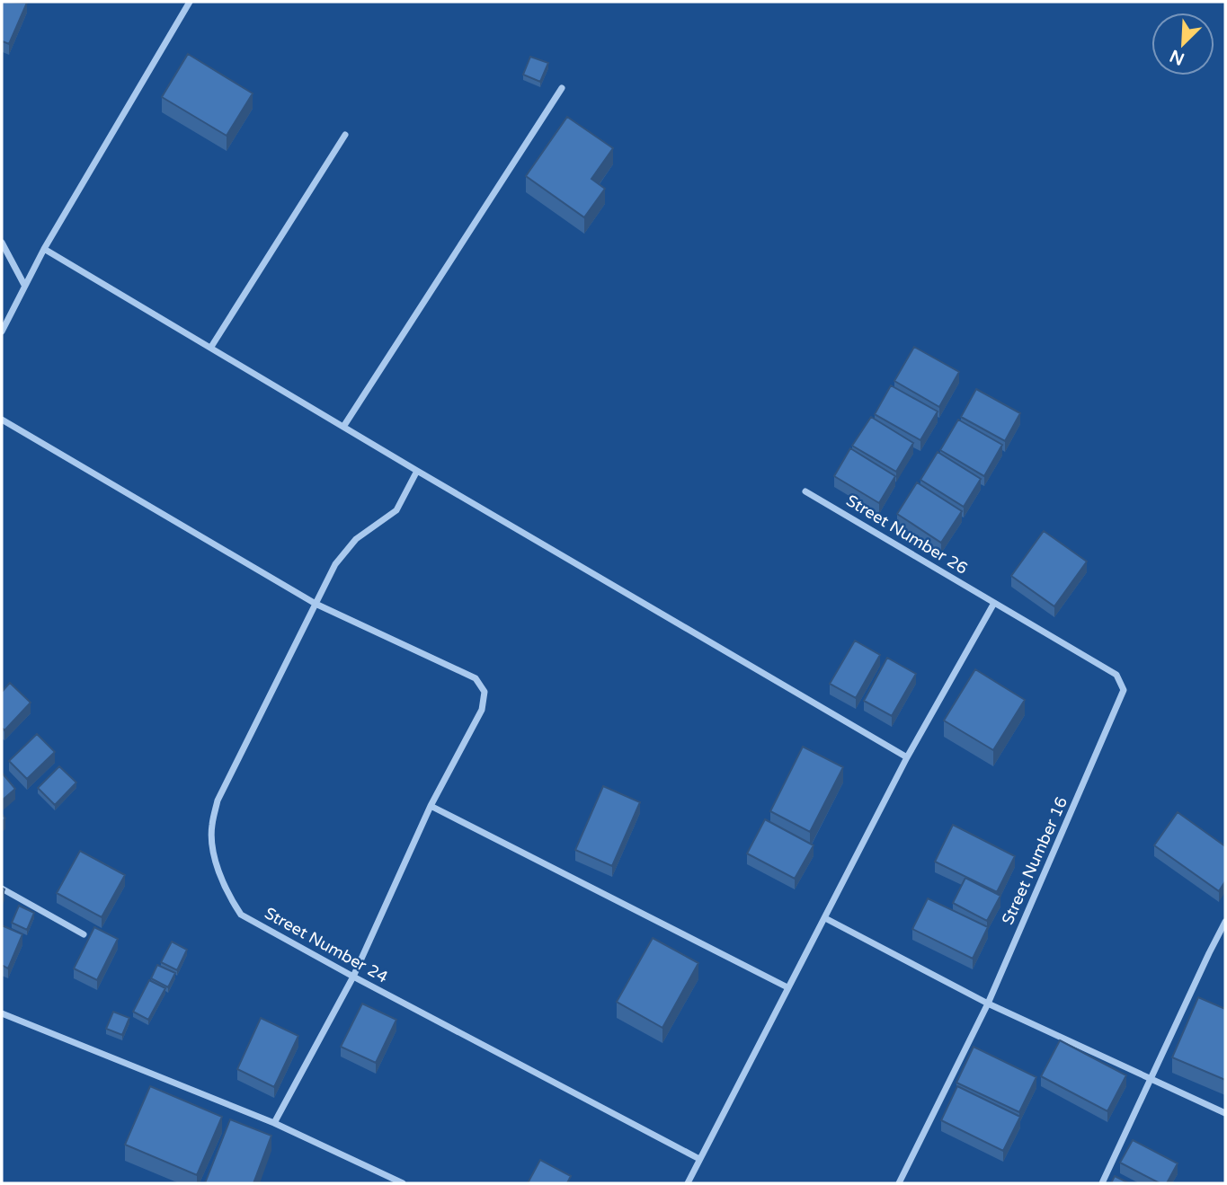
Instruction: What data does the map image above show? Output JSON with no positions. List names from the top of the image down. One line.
{"streets":{"street":["Street Number 26","Street Number 16","Street Number 24"]},"crossings":[["Street Number 26","Street Number 16"]],"north":"bottom left"}
